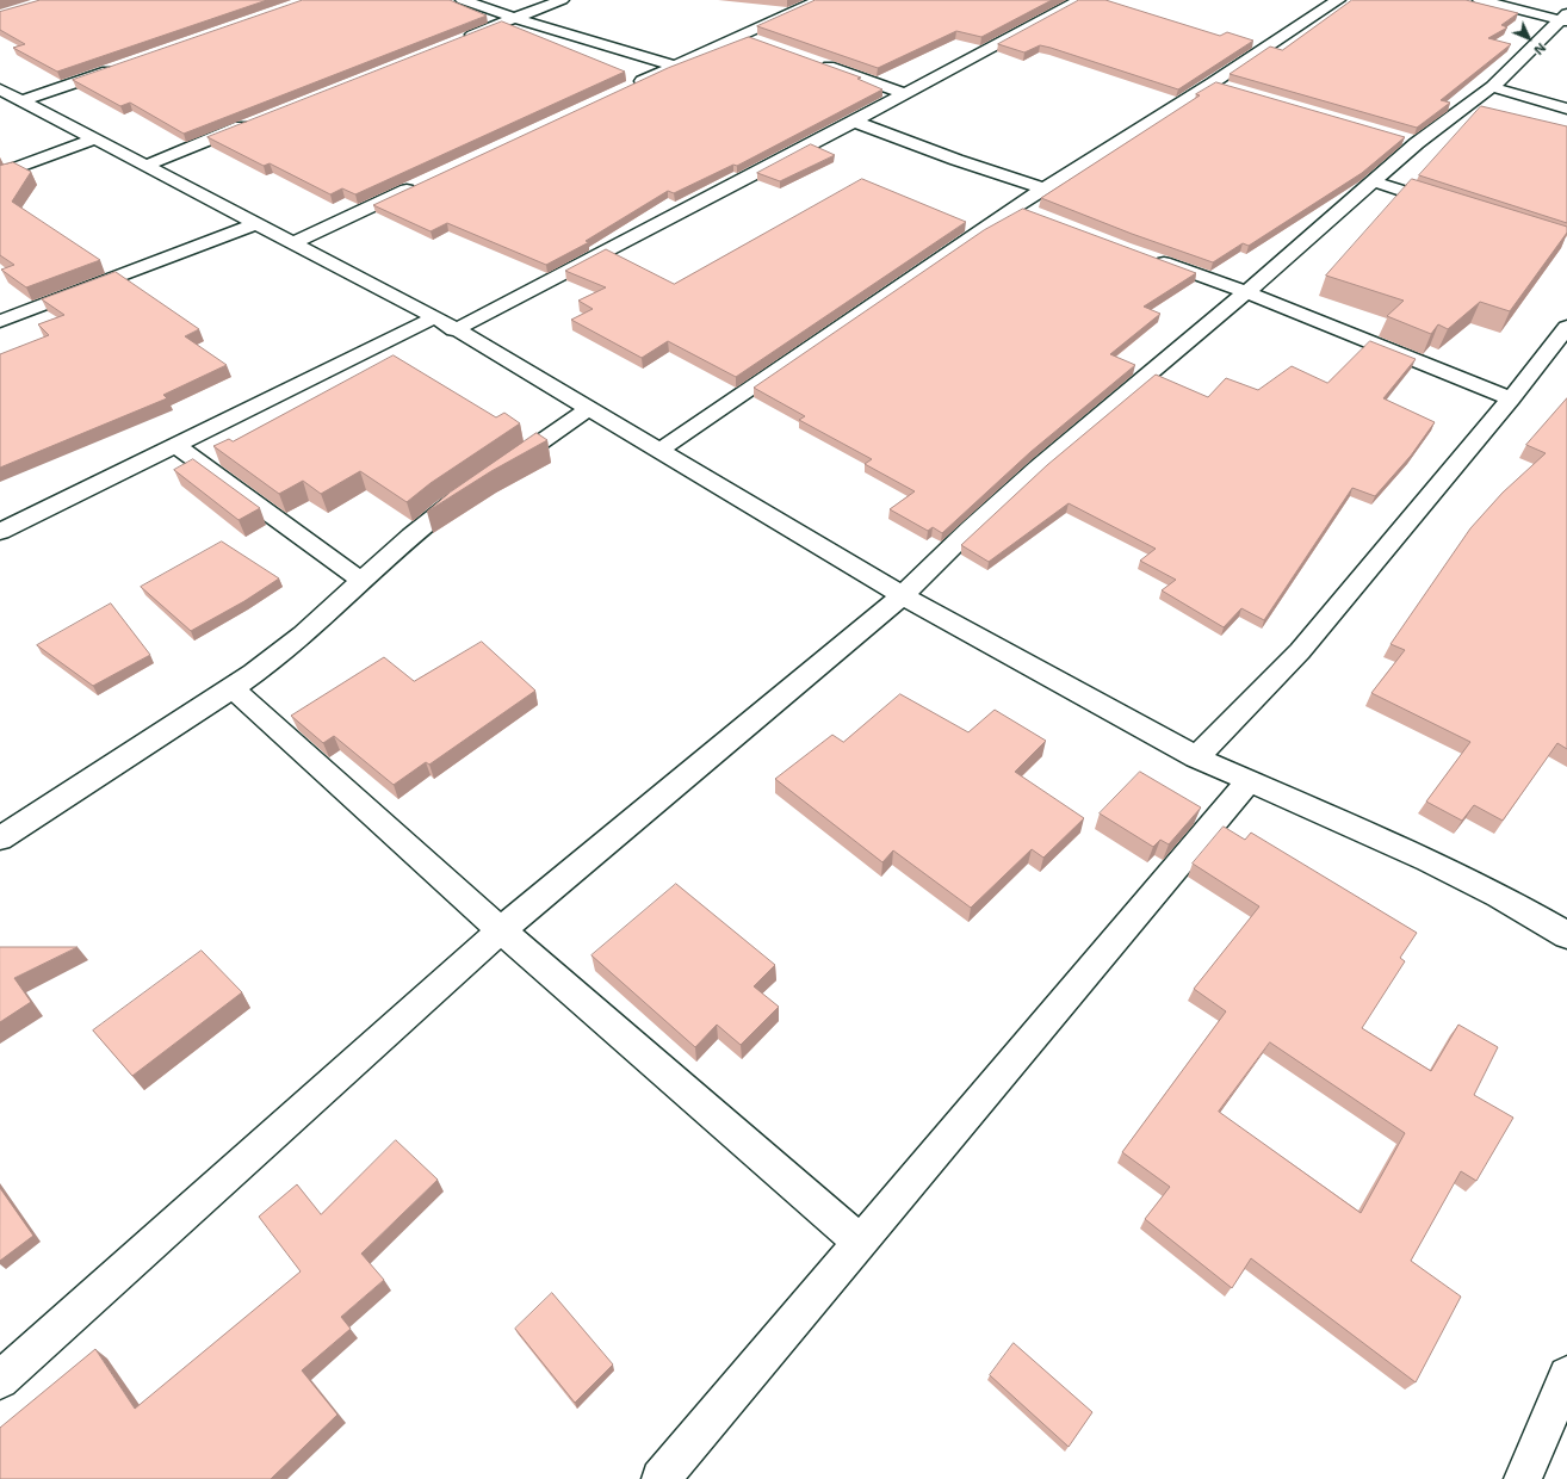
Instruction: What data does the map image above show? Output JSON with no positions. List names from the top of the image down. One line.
{"north":"bottom right"}
